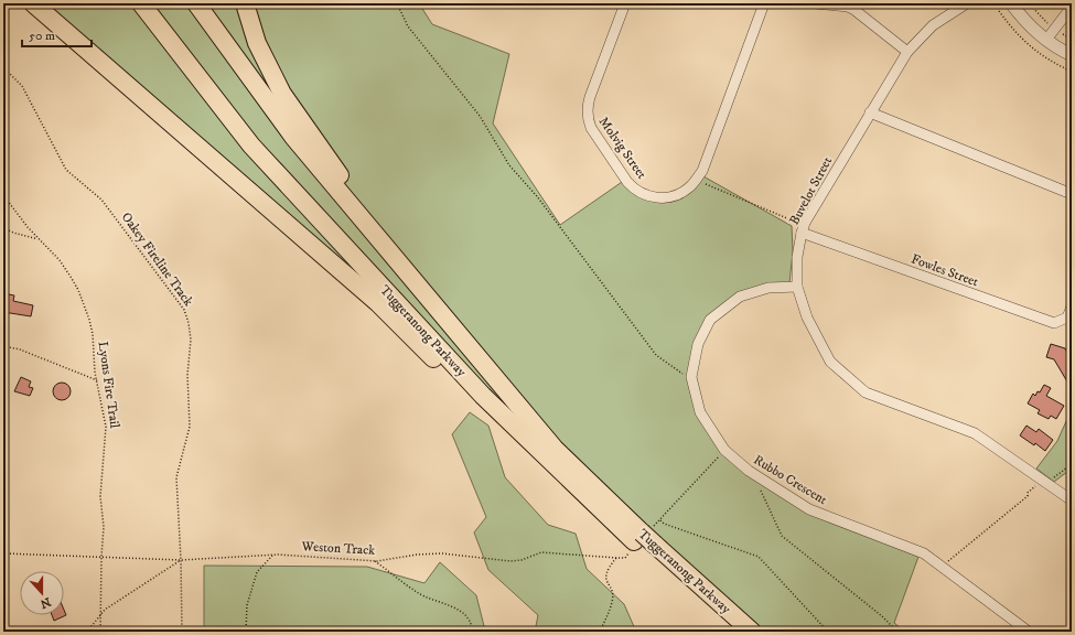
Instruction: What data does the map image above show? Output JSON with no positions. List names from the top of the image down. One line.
{"streets":{"highway":["Tuggeranong Parkway"],"street":["Molvig Street","Buvelot Street","Fowles Street","Rubbo Crescent"],"path":["Oakey Fireline Track","Lyons Fire Trail","Weston Track"]},"crossings":[["Buvelot Street","Fowles Street"],["Buvelot Street","Rubbo Crescent"],["Oakey Fireline Track","Weston Track"],["Tuggeranong Parkway","Weston Track"],["Lyons Fire Trail","Weston Track"]],"scale_bar":"50 m","north":"bottom"}
